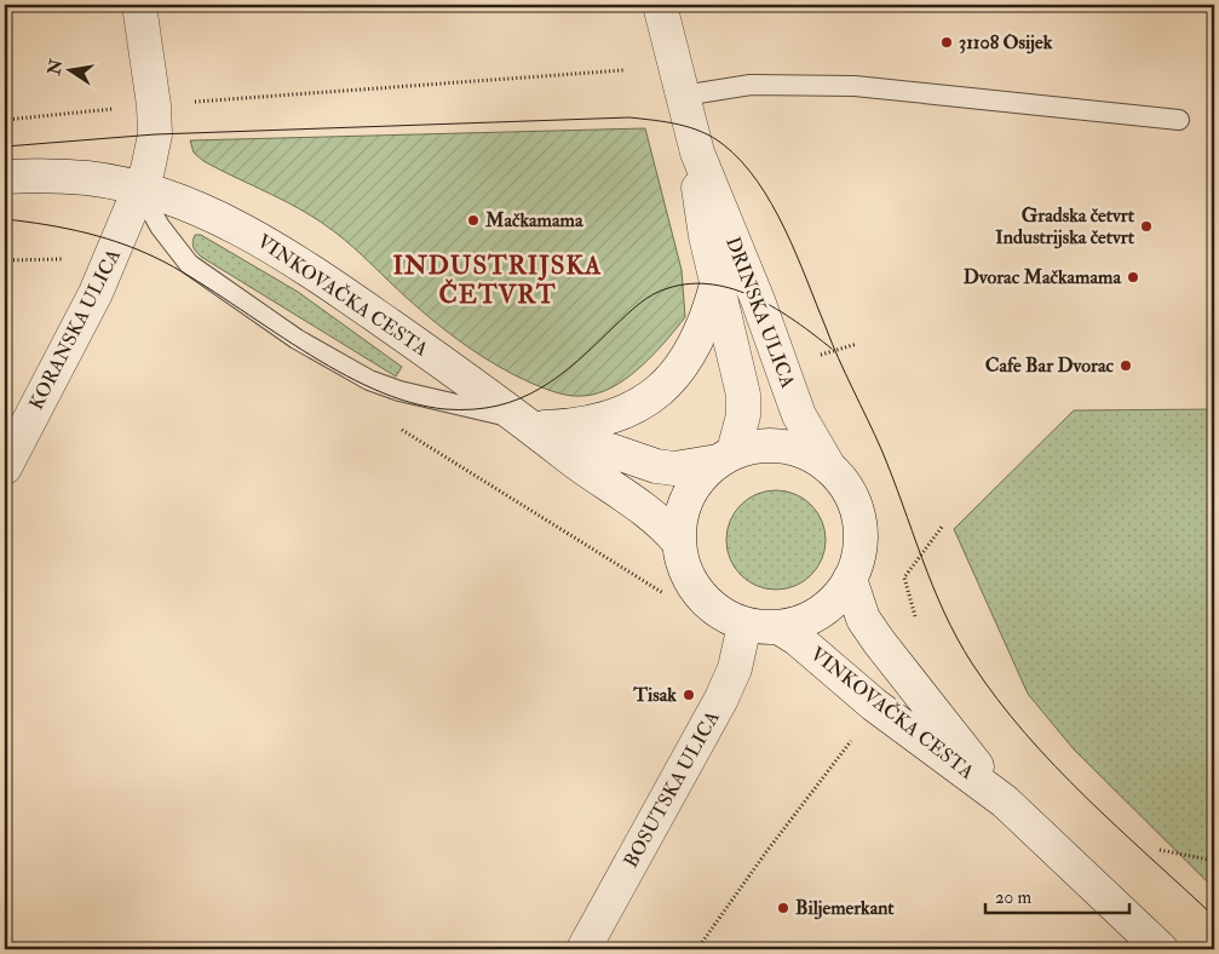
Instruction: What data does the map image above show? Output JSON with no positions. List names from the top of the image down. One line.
{"streets":{"main road":["VINKOVAČKA CESTA","DRINSKA ULICA","KORANSKA ULICA","BOSUTSKA ULICA"]},"crossings":[["VINKOVAČKA CESTA","DRINSKA ULICA"],["VINKOVAČKA CESTA","KORANSKA ULICA"],["VINKOVAČKA CESTA","BOSUTSKA ULICA"],["DRINSKA ULICA","BOSUTSKA ULICA"]],"districts":["INDUSTRIJSKA ČETVRT"],"places":["31108 Osijek","Mačkamama","Gradska četvrt Industrijska četvrt","Dvorac Mačkamama","Cafe Bar Dvorac","Tisak","Biljemerkant"],"scale_bar":"20 m","north":"left"}
